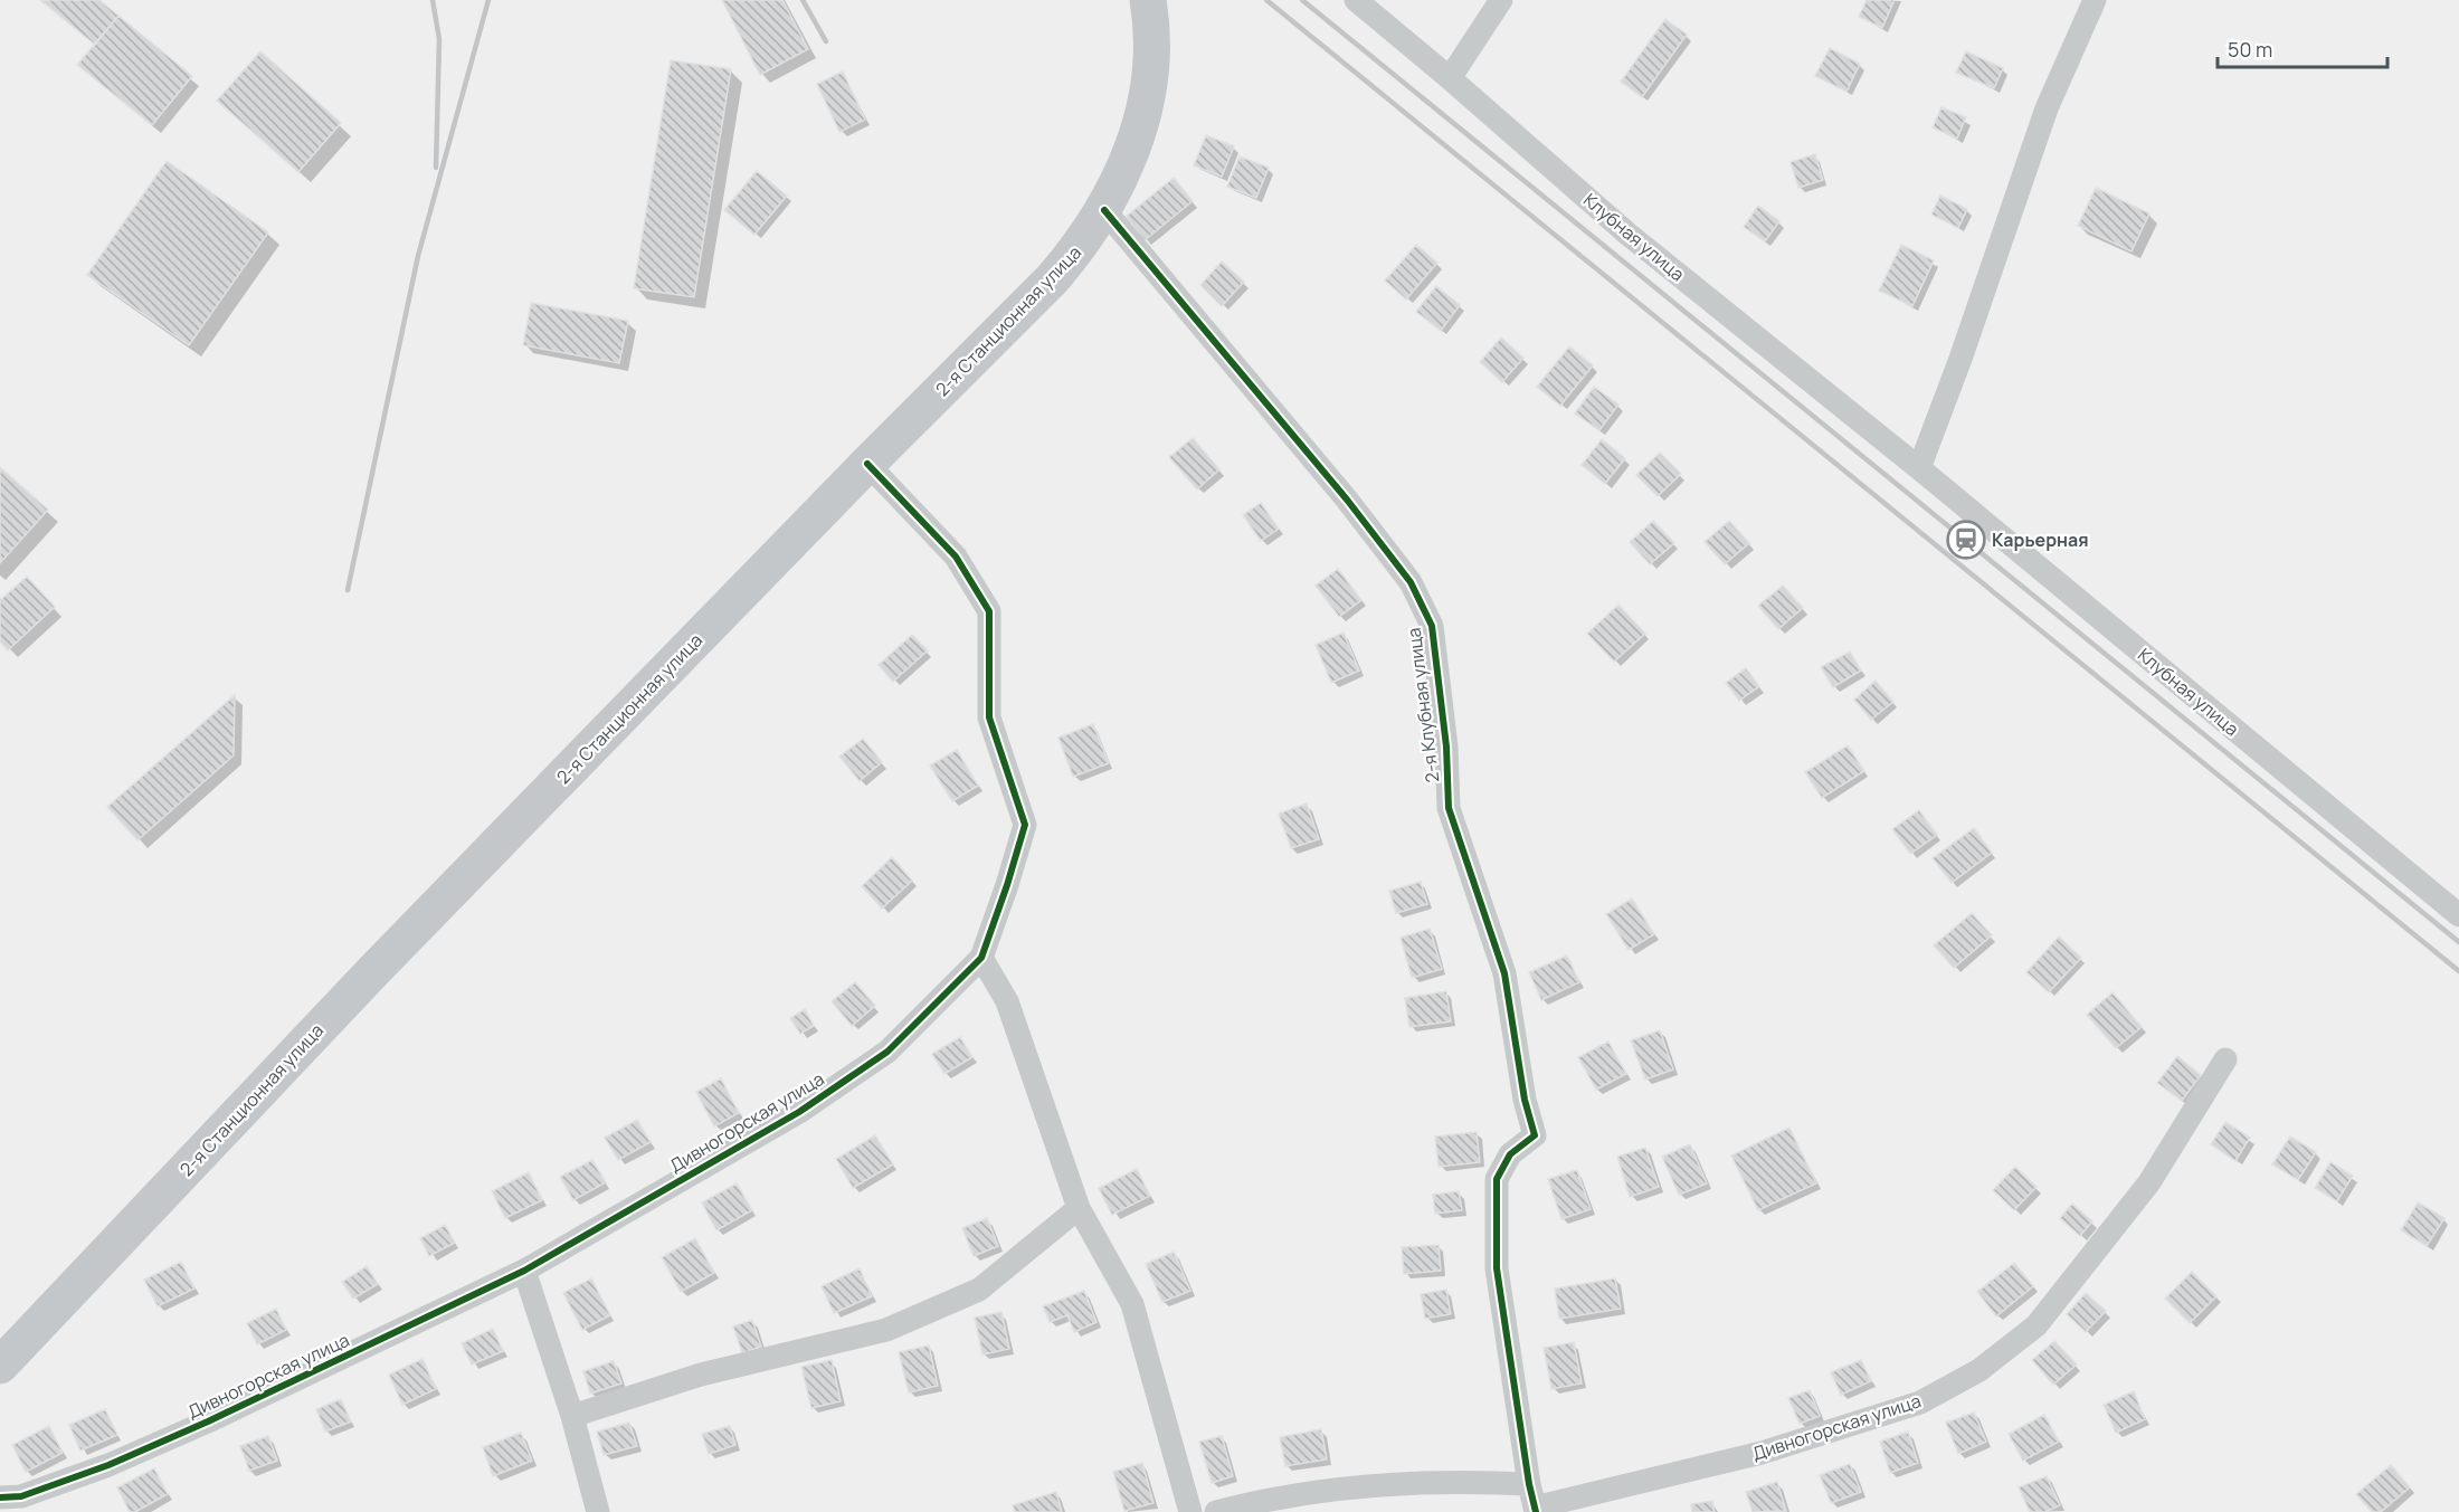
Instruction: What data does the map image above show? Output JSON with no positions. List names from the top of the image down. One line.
{"streets":{"main road":["2-я Станционная улица"],"street":["Клубная улица","2-я Клубная улица","Дивногорская улица"]},"crossings":[["2-я Станционная улица","2-я Клубная улица"],["2-я Станционная улица","Дивногорская улица"]],"places":{"station":["Карьерная"]},"scale_bar":"50 m"}
